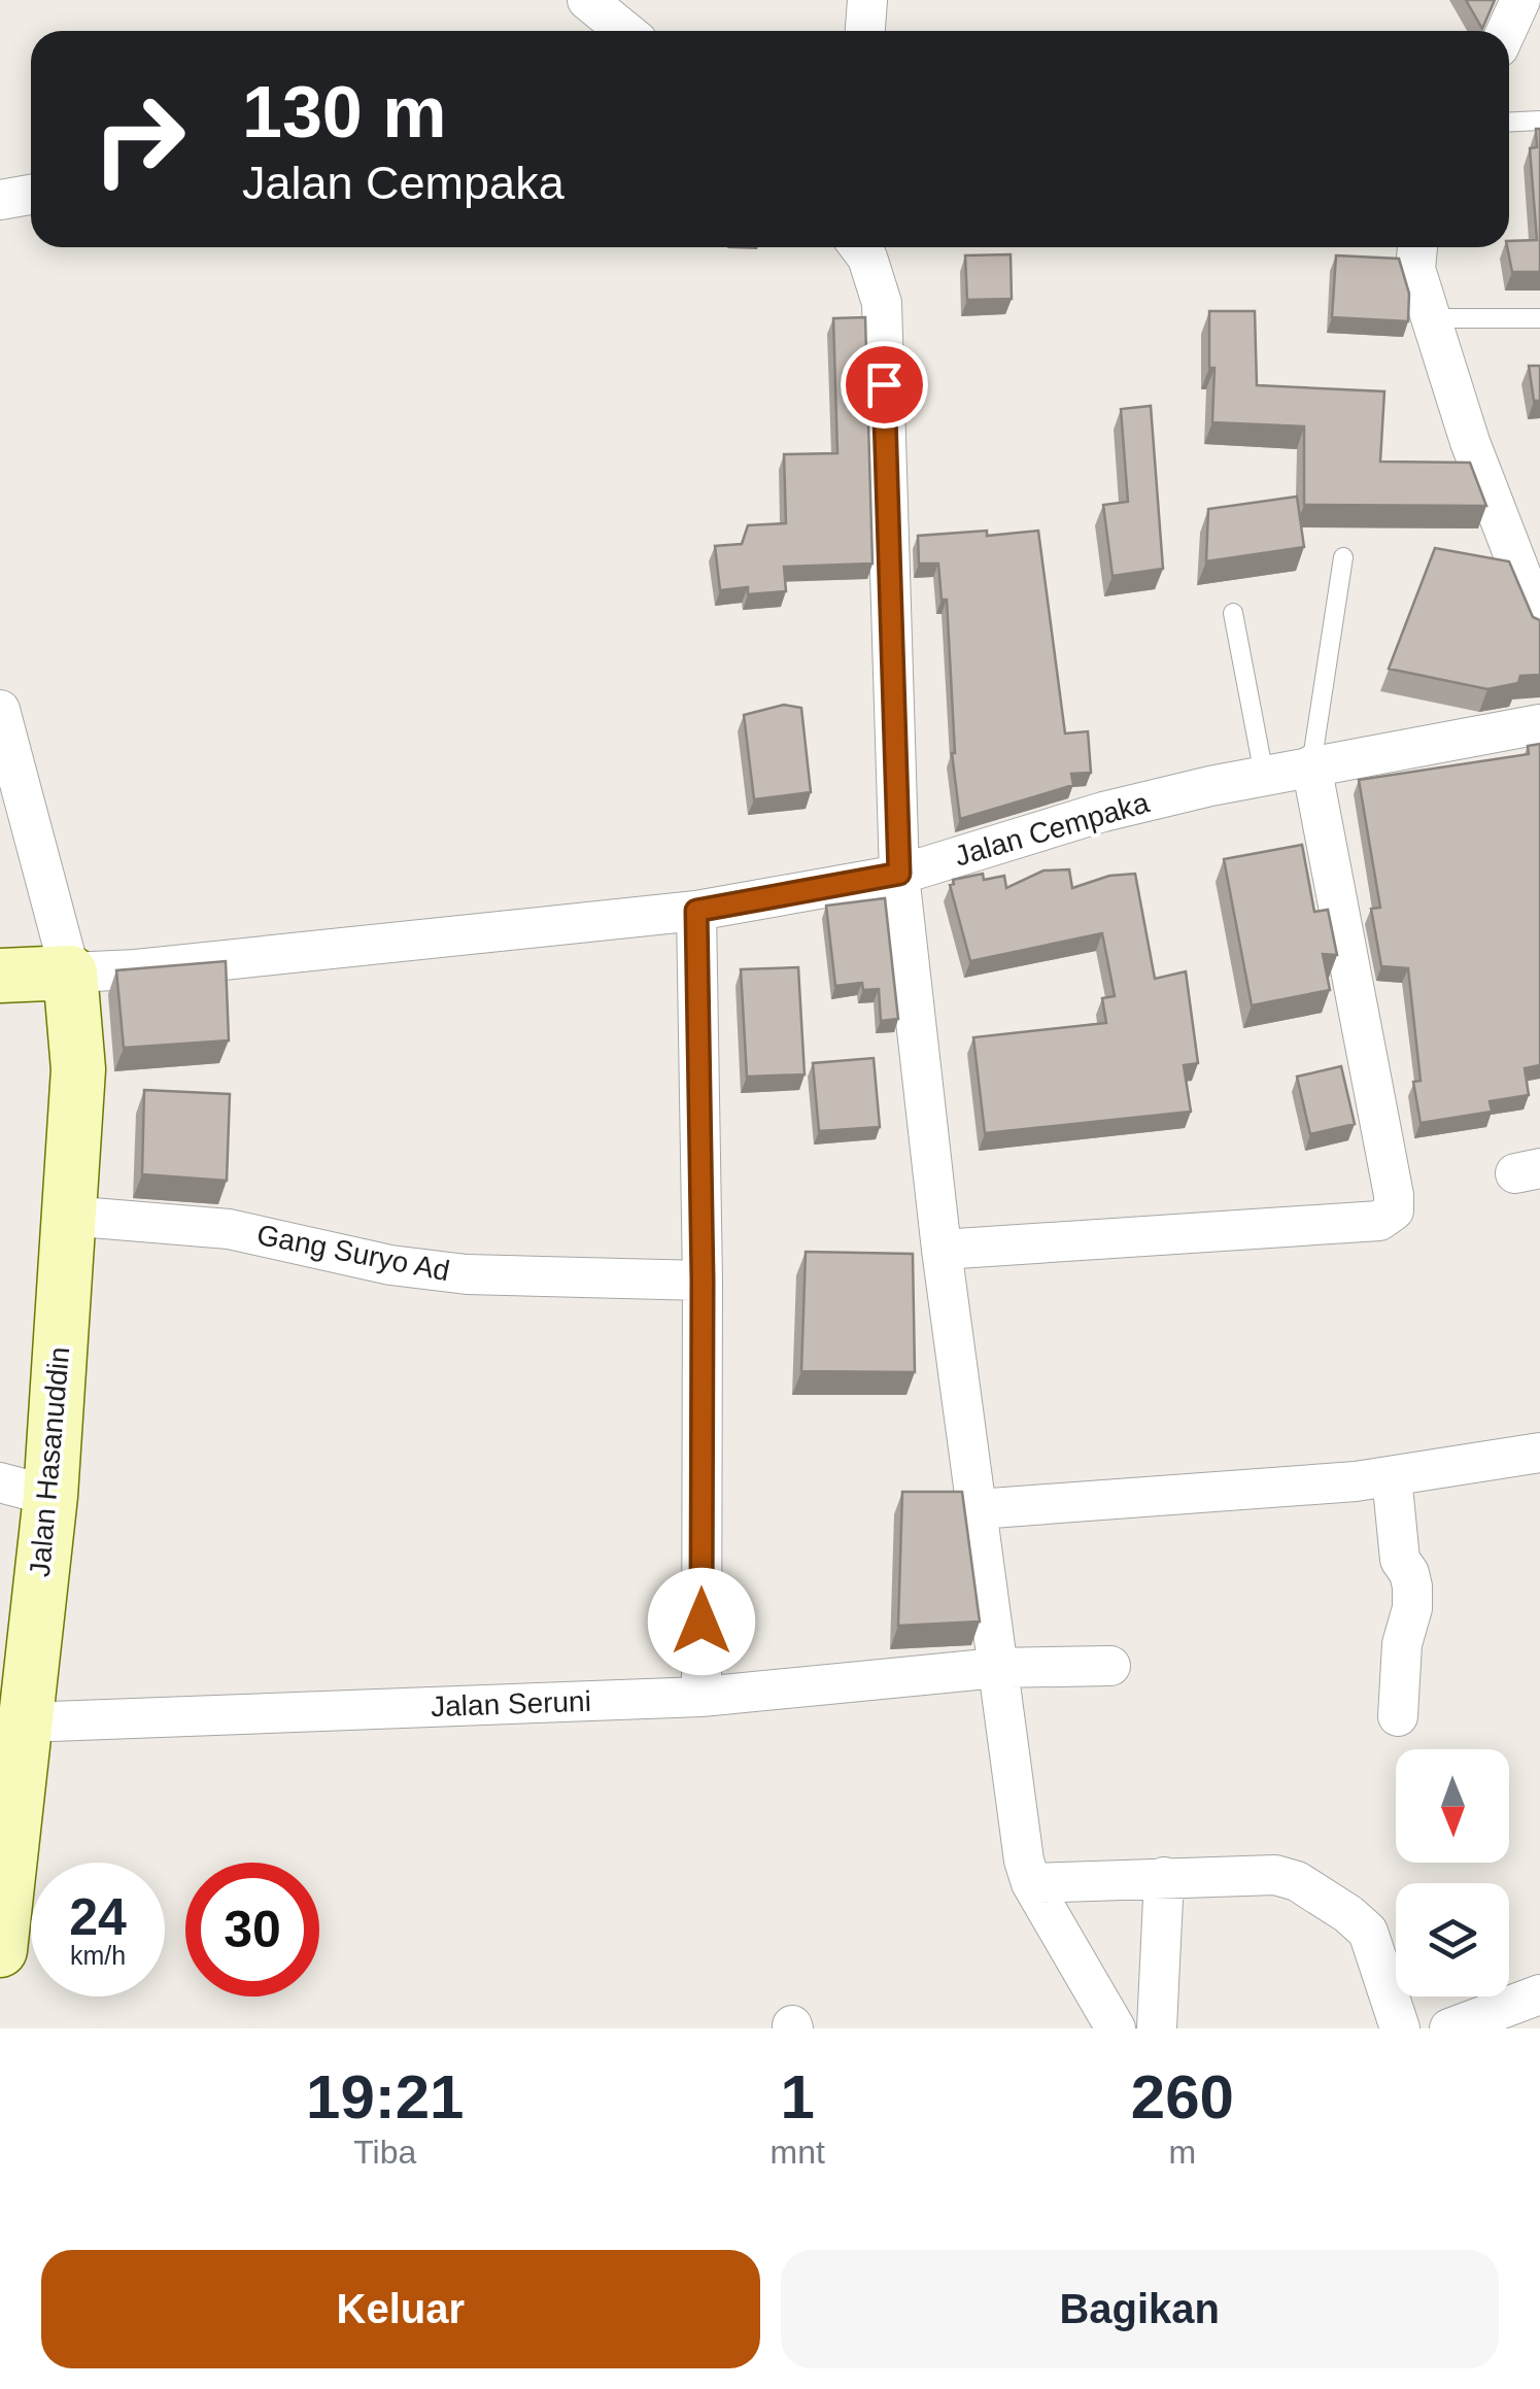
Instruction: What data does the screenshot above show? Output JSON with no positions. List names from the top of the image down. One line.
{"streets":{"main road":["Jalan Hasanuddin"],"street":["Jalan Cempaka","Gang Suryo Ad","Jalan Seruni"]},"crossings":[["Jalan Cempaka","Jalan Hasanuddin"],["Gang Suryo Ad","Jalan Hasanuddin"],["Jalan Hasanuddin","Jalan Seruni"]],"north":"bottom","page":{"turn":["130 m","Jalan Cempaka"],"speed":"24 km/h","limit":"30","eta":["19:21","Tiba","1","mnt","260","m"],"buttons":["Keluar","Bagikan"]}}
